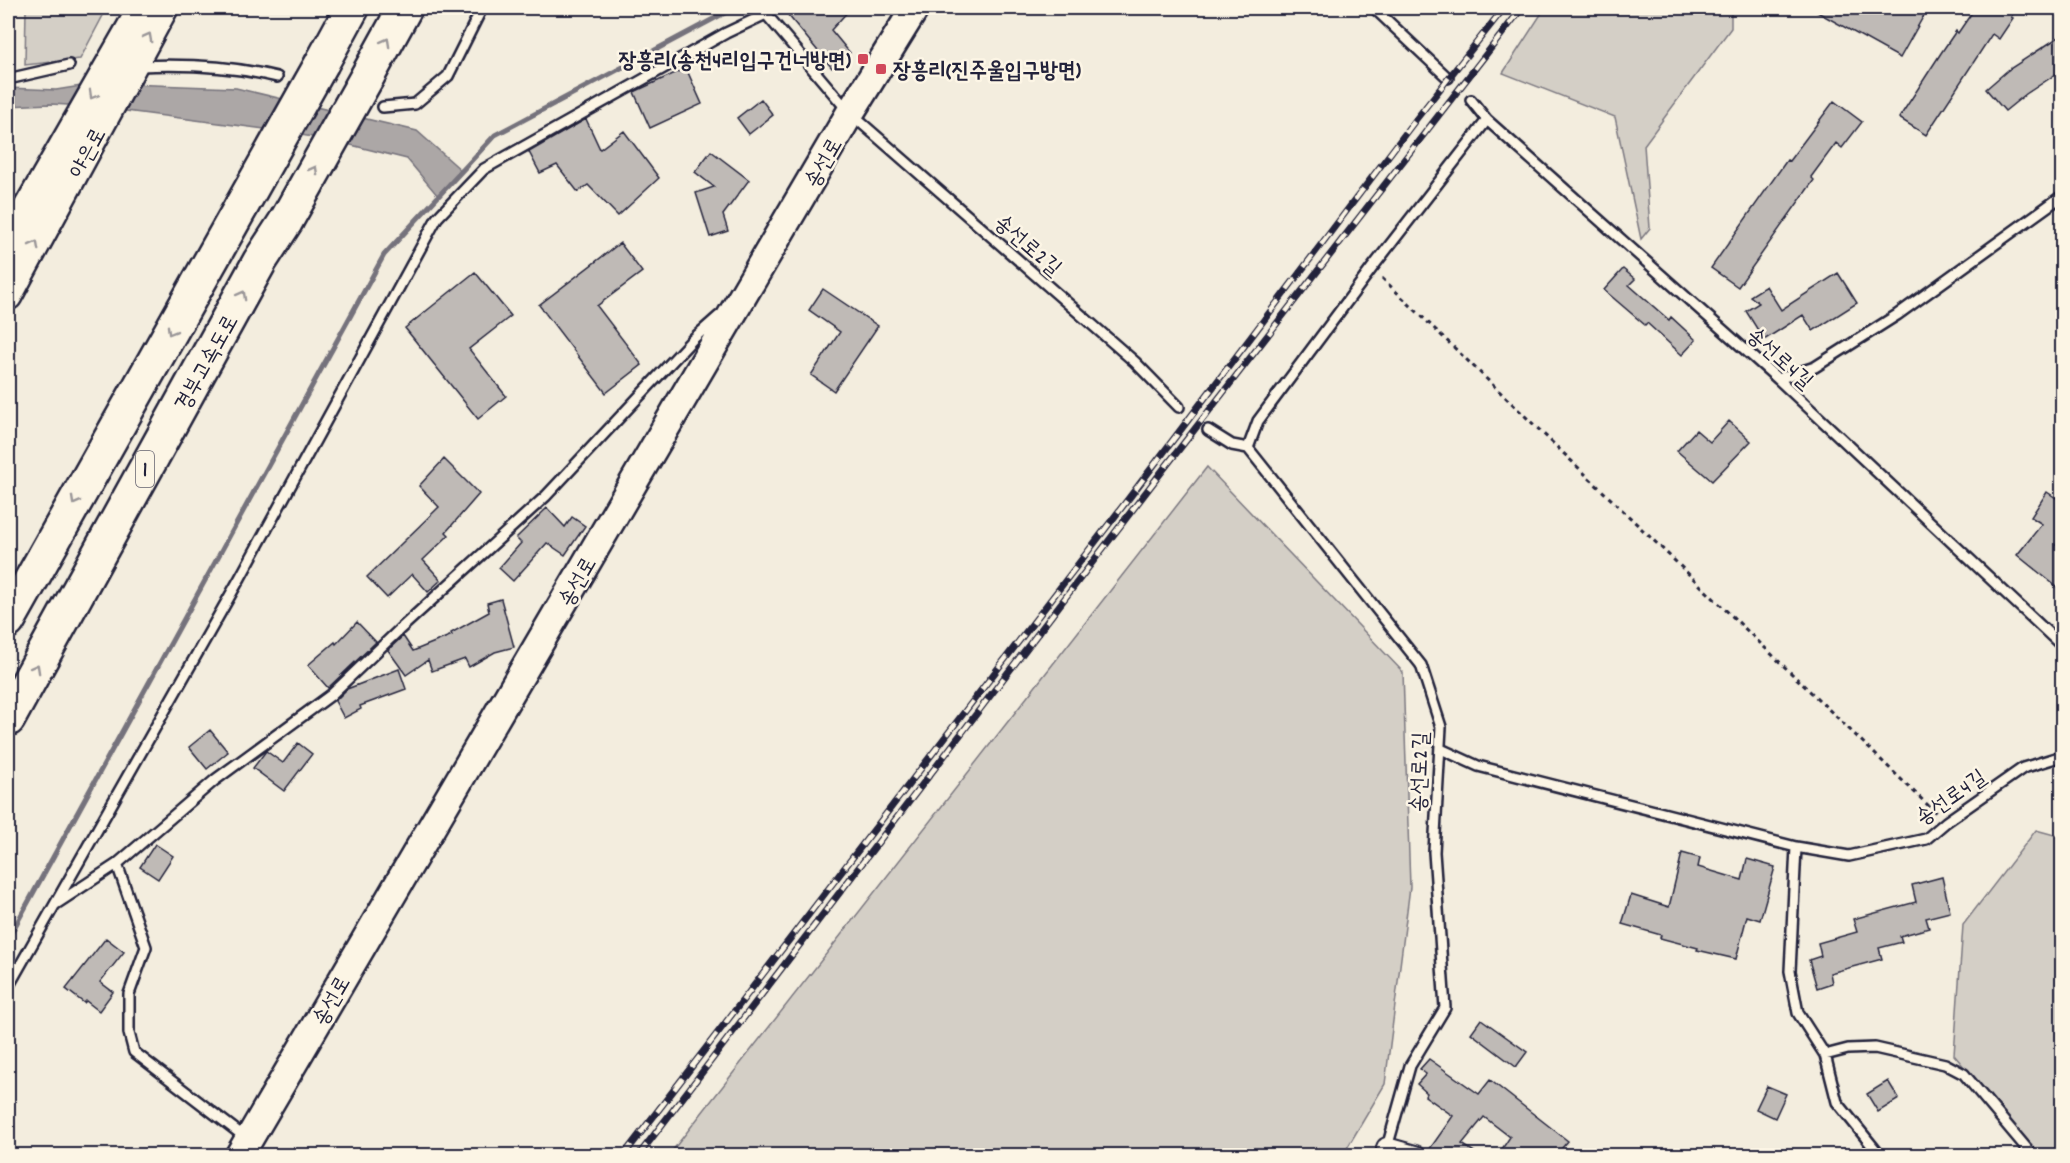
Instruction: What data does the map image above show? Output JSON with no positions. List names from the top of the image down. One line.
{"streets":{"highway":["경부고속도로","1"],"street":["야은로","송선로"],"lane":["송선로2길","송선로4길"]},"crossings":[["송선로","송선로2길"],["송선로2길","송선로4길"]],"places":{"transit":["장흥리(송천4리입구건너방면)","장흥리(진주울입구방면)"]}}
